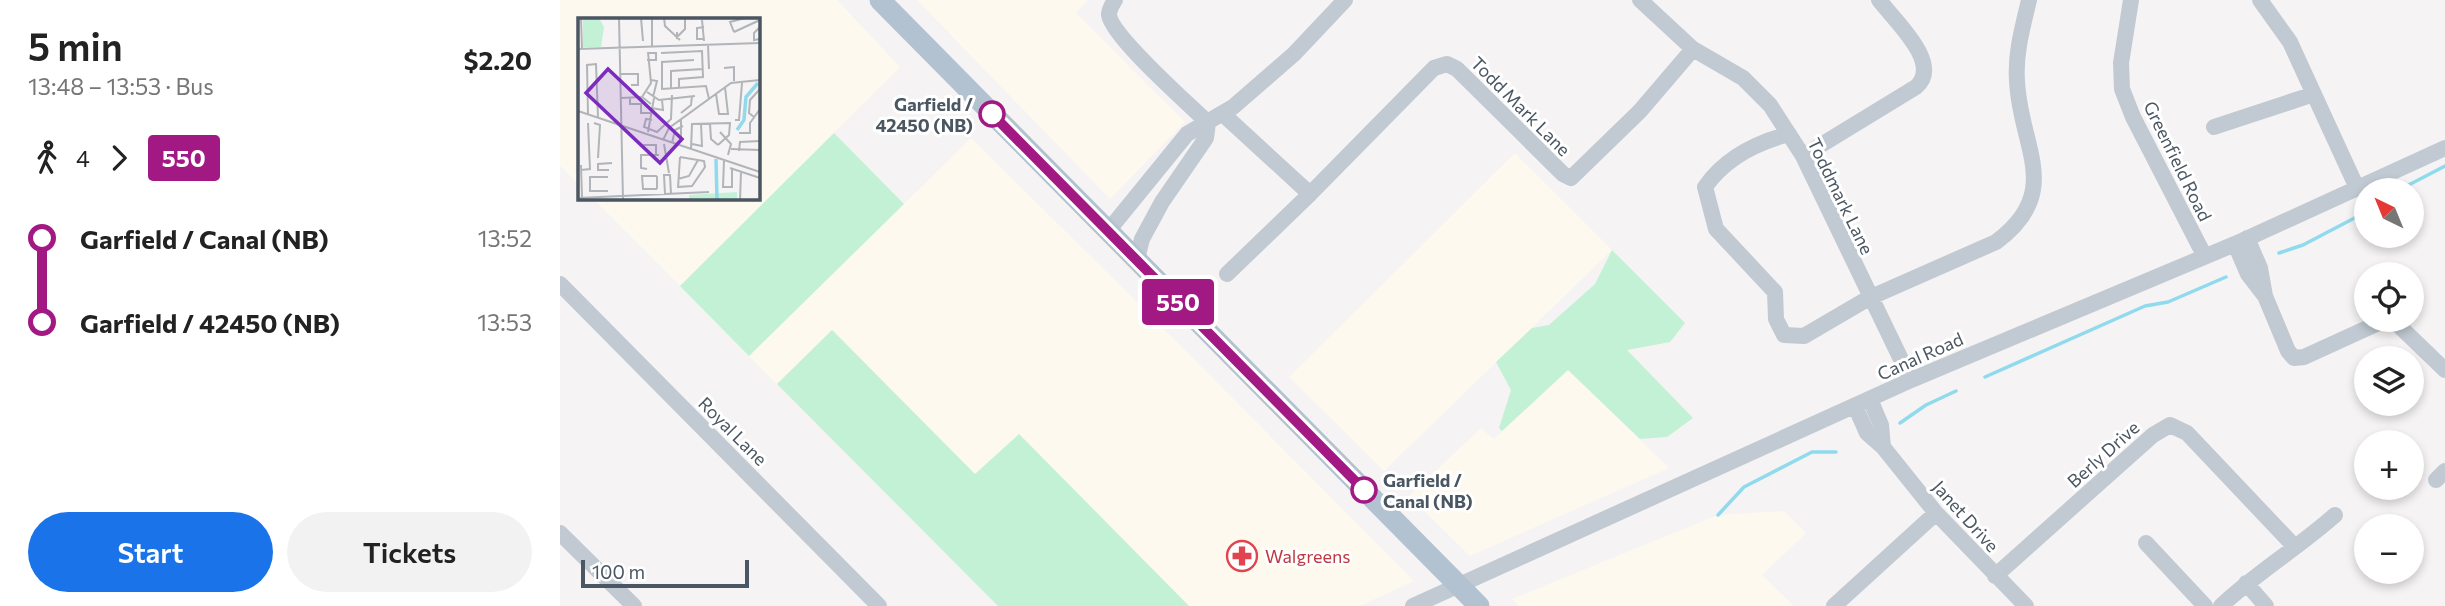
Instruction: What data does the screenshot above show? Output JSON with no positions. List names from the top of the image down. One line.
{"streets":{"street":["Todd Mark Lane","Greenfield Road","Toddmark Lane","Canal Road","Royal Lane","Berly Drive","Janet Drive"]},"crossings":[["Todd Mark Lane","Toddmark Lane"],["Greenfield Road","Canal Road"],["Toddmark Lane","Canal Road"],["Canal Road","Janet Drive"],["Berly Drive","Janet Drive"]],"places":{"other":["Garfield / 42450 (NB)","Garfield / Canal (NB)"],"pharmacy":["Walgreens"]},"lines":["bus line 550"],"scale_bar":"100 m","north":"top left","page":{"heading":["5 min","13:48 – 13:53 · Bus","$2.20"],"on_map":"550","legs":["4","550"],"map_buttons":["+","−"],"list":[{"name":"Garfield / Canal (NB)","value":"13:52"},{"name":"Garfield / 42450 (NB)","value":"13:53"}],"buttons":["Start","Tickets"],"scale":"100 m"}}
